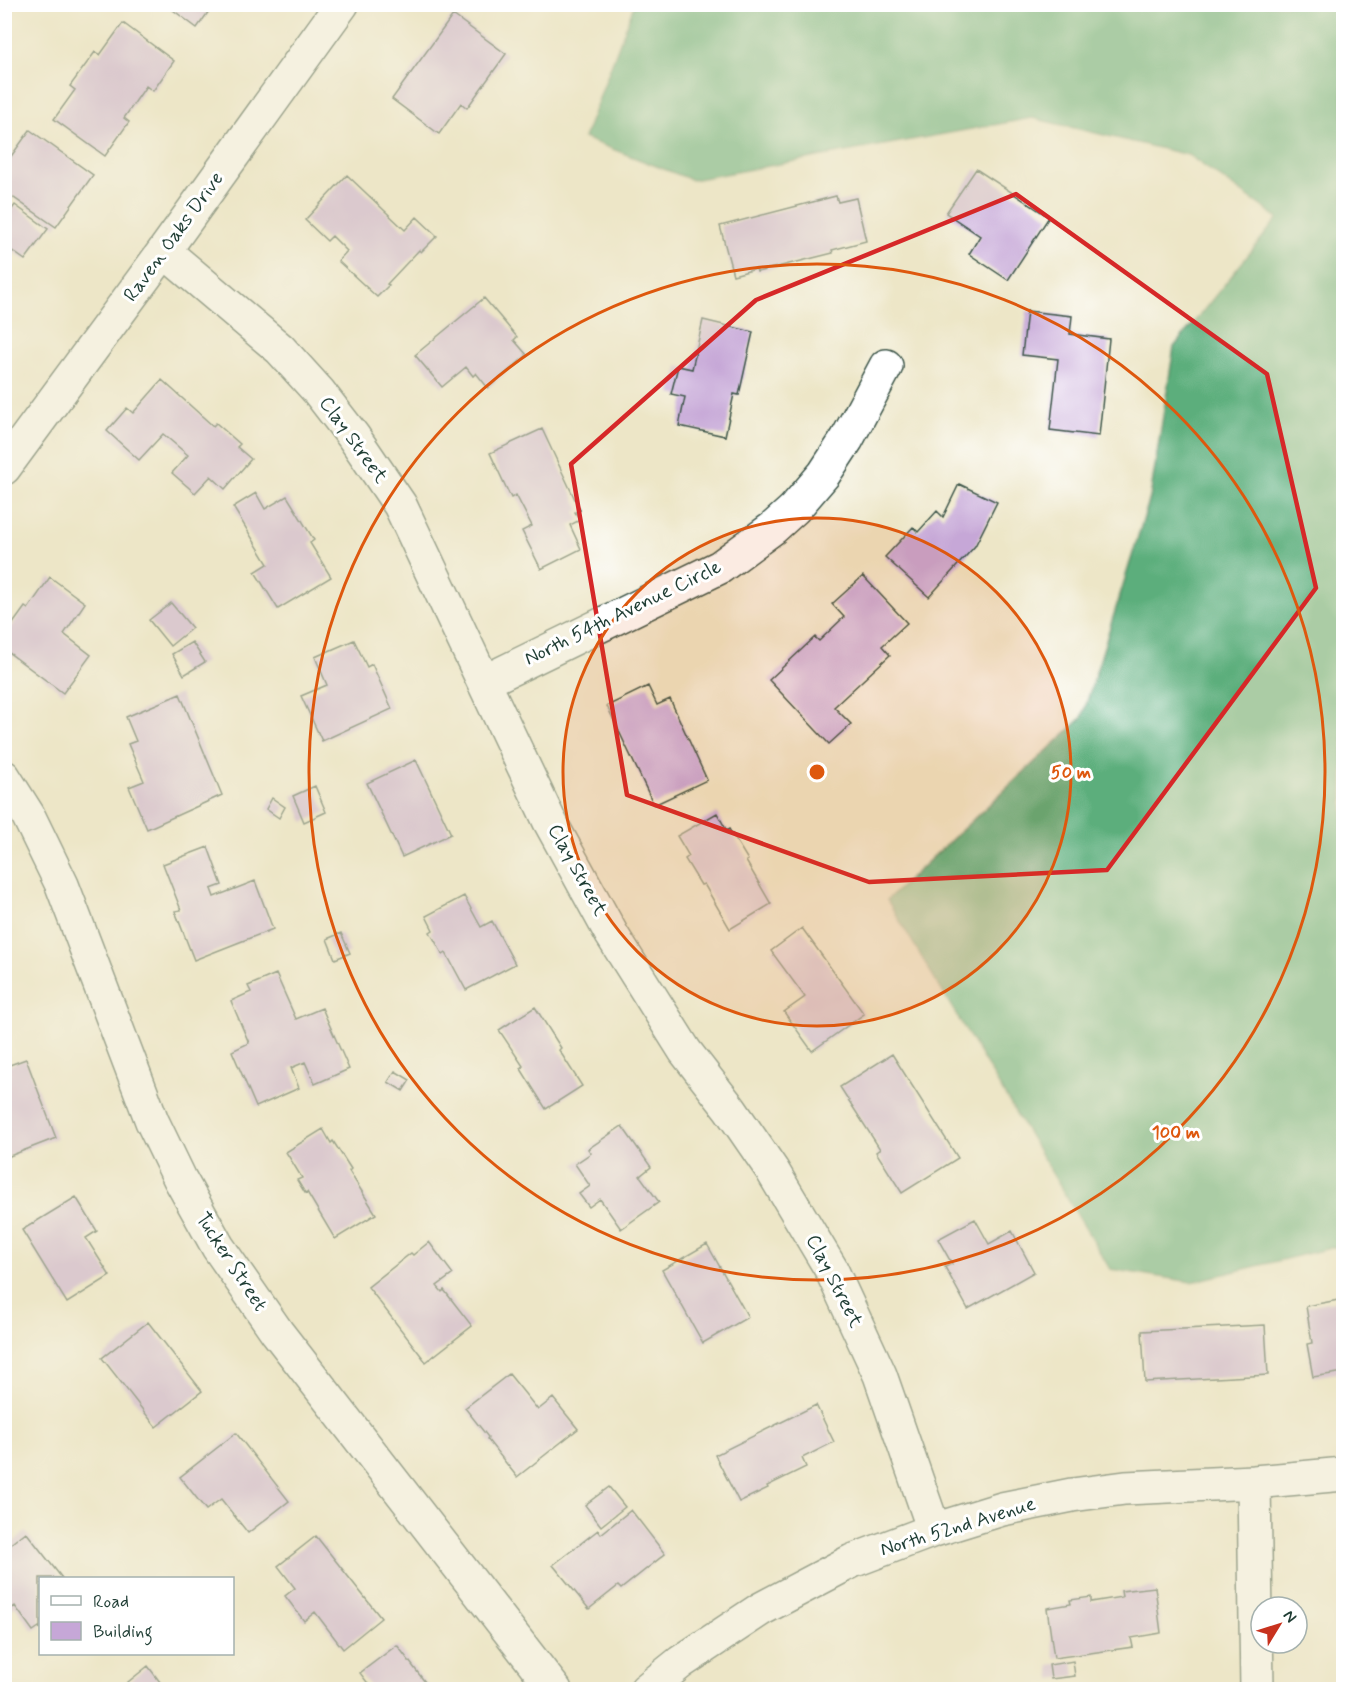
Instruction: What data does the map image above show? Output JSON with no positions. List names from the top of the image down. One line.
{"streets":{"street":["Raven Oaks Drive","Clay Street","North 54th Avenue Circle","Tucker Street","North 52nd Avenue"]},"crossings":[["Raven Oaks Drive","Clay Street"],["Clay Street","North 54th Avenue Circle"],["Clay Street","North 52nd Avenue"]],"legend":["Road","Building"],"north":"top right","rings":["50 m","100 m"]}
